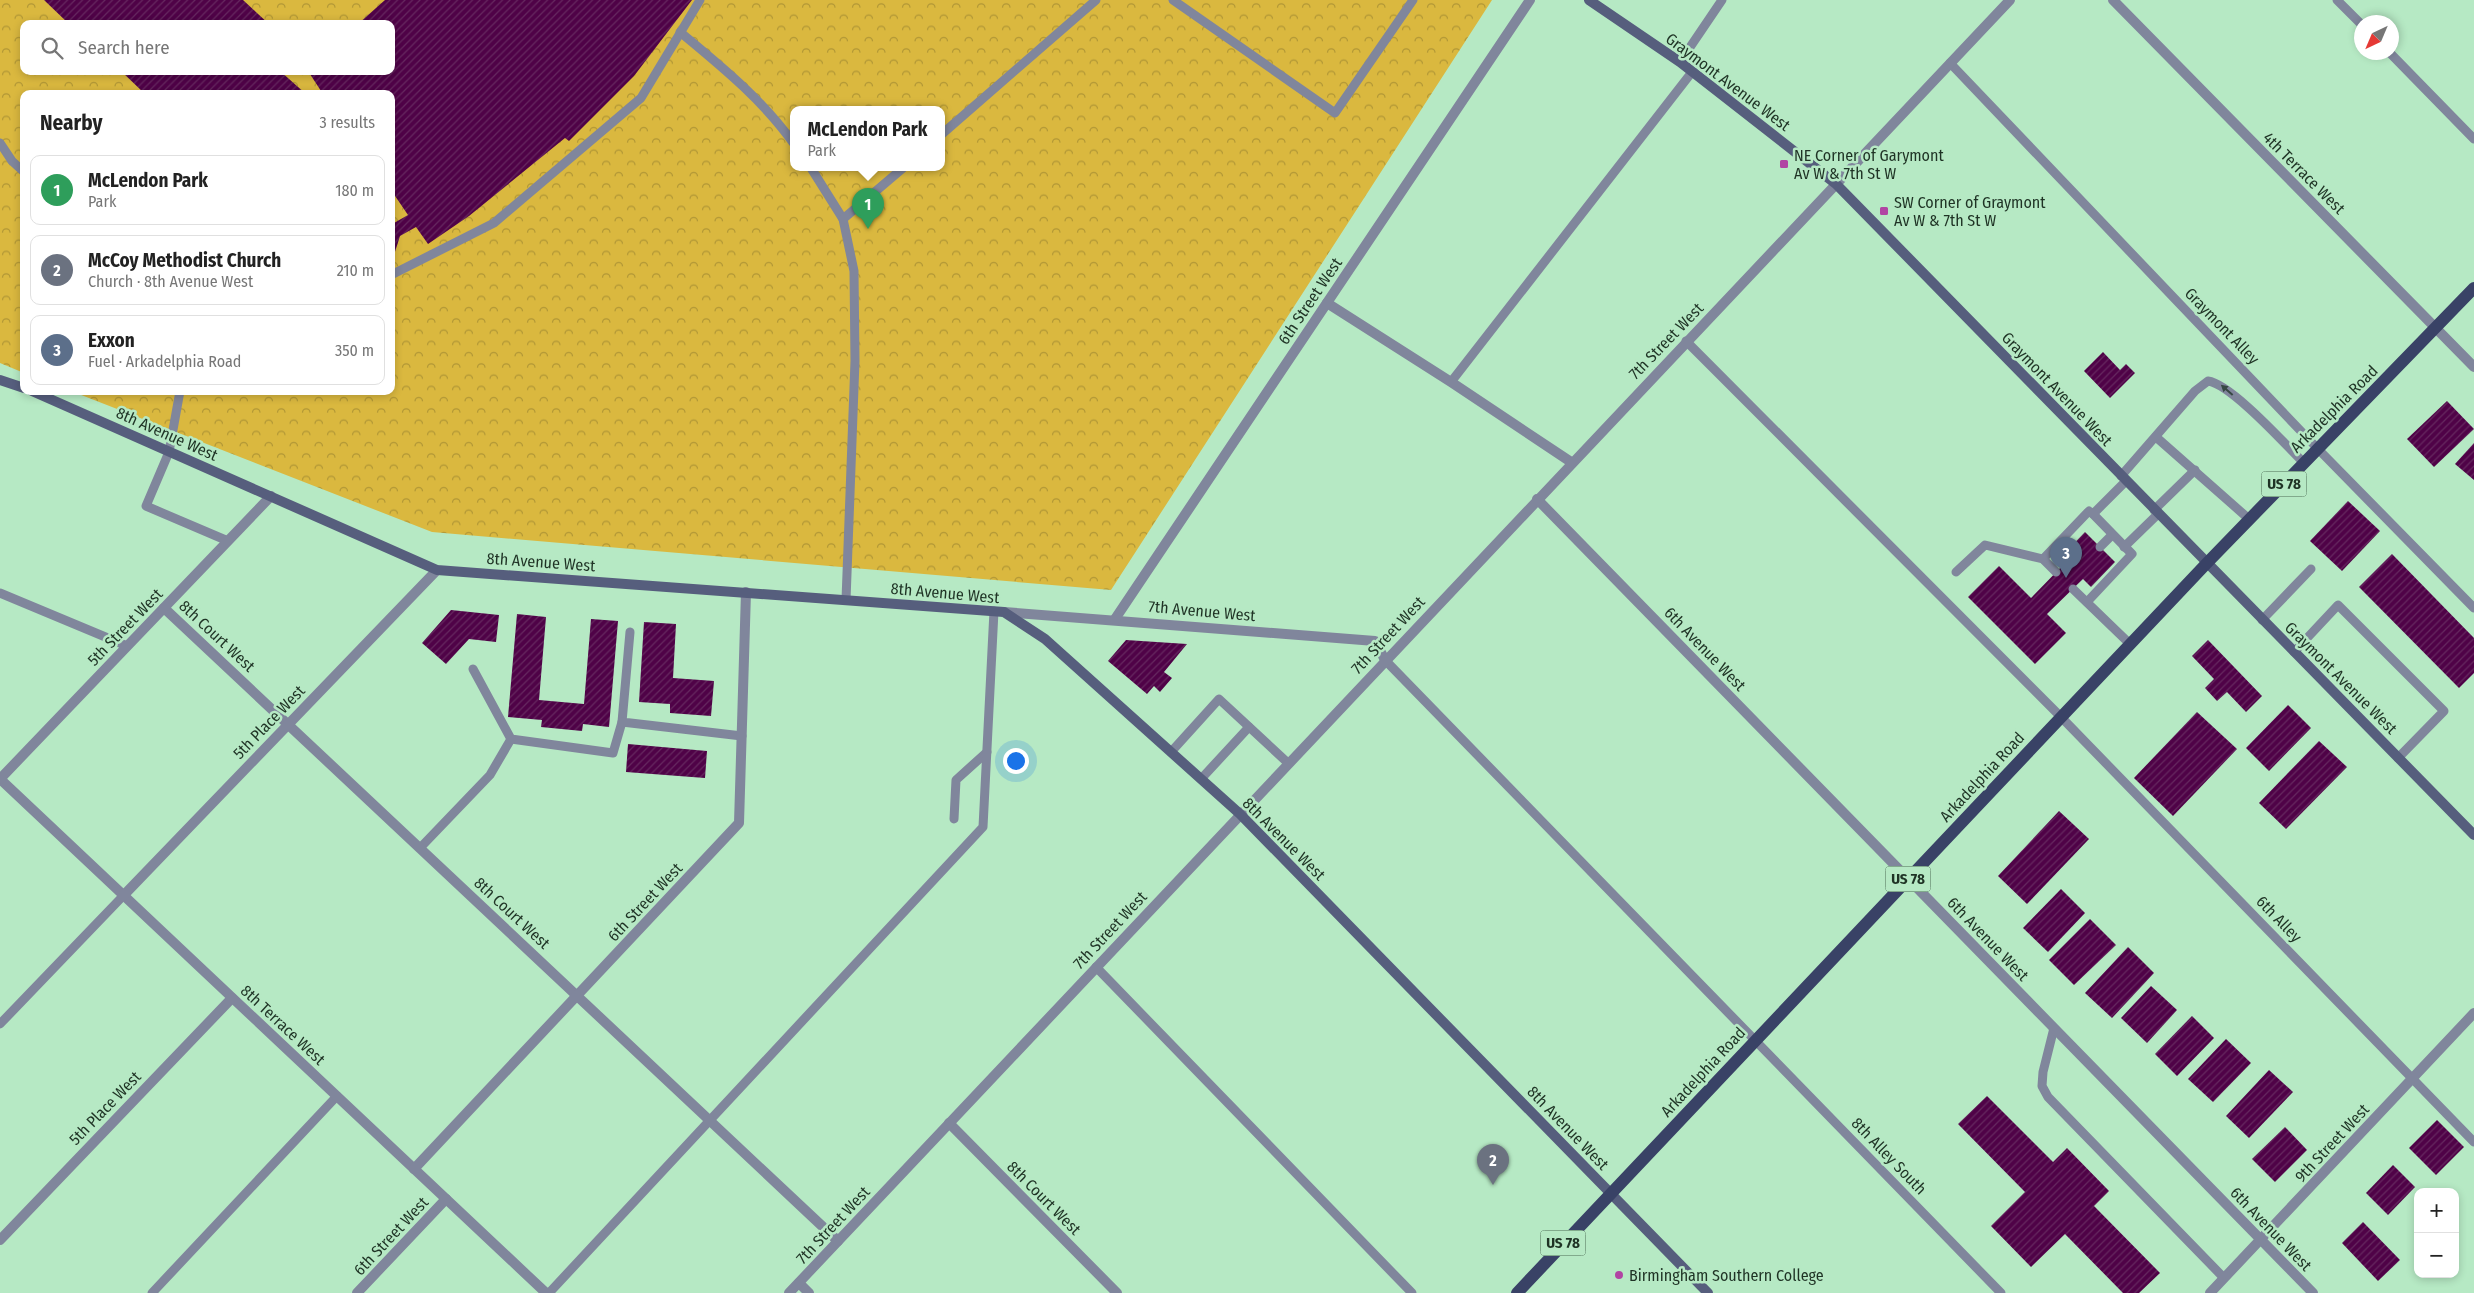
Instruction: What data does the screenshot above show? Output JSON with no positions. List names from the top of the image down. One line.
{"streets":{"main road":["Graymont Avenue West","Arkadelphia Road","8th Avenue West","US 78"],"street":["4th Terrace West","6th Street West","7th Street West","7th Avenue West","5th Street West","8th Court West","6th Avenue West","5th Place West","8th Terrace West","9th Street West"],"lane":["Graymont Alley","6th Alley","8th Alley South"]},"crossings":[["Graymont Avenue West","7th Street West"],["Graymont Avenue West","Arkadelphia Road"],["4th Terrace West","Arkadelphia Road"],["6th Street West","8th Avenue West"],["6th Street West","7th Avenue West"],["6th Street West","8th Court West"],["6th Street West","8th Terrace West"],["Graymont Alley","7th Street West"],["Graymont Alley","Arkadelphia Road"],["7th Street West","8th Avenue West"],["7th Street West","7th Avenue West"],["7th Street West","8th Court West"],["7th Street West","6th Avenue West"],["7th Street West","6th Alley"],["7th Street West","8th Alley South"],["Arkadelphia Road","8th Avenue West"],["Arkadelphia Road","6th Avenue West"],["Arkadelphia Road","6th Alley"],["Arkadelphia Road","8th Alley South"],["8th Avenue West","7th Avenue West"],["8th Avenue West","5th Street West"],["8th Avenue West","5th Place West"],["7th Avenue West","8th Alley South"],["5th Street West","8th Court West"],["5th Street West","8th Terrace West"],["8th Court West","5th Place West"],["6th Avenue West","9th Street West"],["5th Place West","8th Terrace West"],["6th Alley","9th Street West"]],"places":{"transit":["NE Corner of Garymont Av W & 7th St W","SW Corner of Graymont Av W & 7th St W"],"other":["Birmingham Southern College"]},"north":"bottom left","page":{"search":"Search here","heading":["Nearby","3 results"],"popup":["McLendon Park","Park"],"list":[{"mark":"1","name":"McLendon Park","note":"Park","value":"180 m"},{"mark":"2","name":"McCoy Methodist Church","note":"Church · 8th Avenue West","value":"210 m"},{"mark":"3","name":"Exxon","note":"Fuel · Arkadelphia Road","value":"350 m"}],"pins":["1","3","2"],"map_buttons":["+","−"]}}
